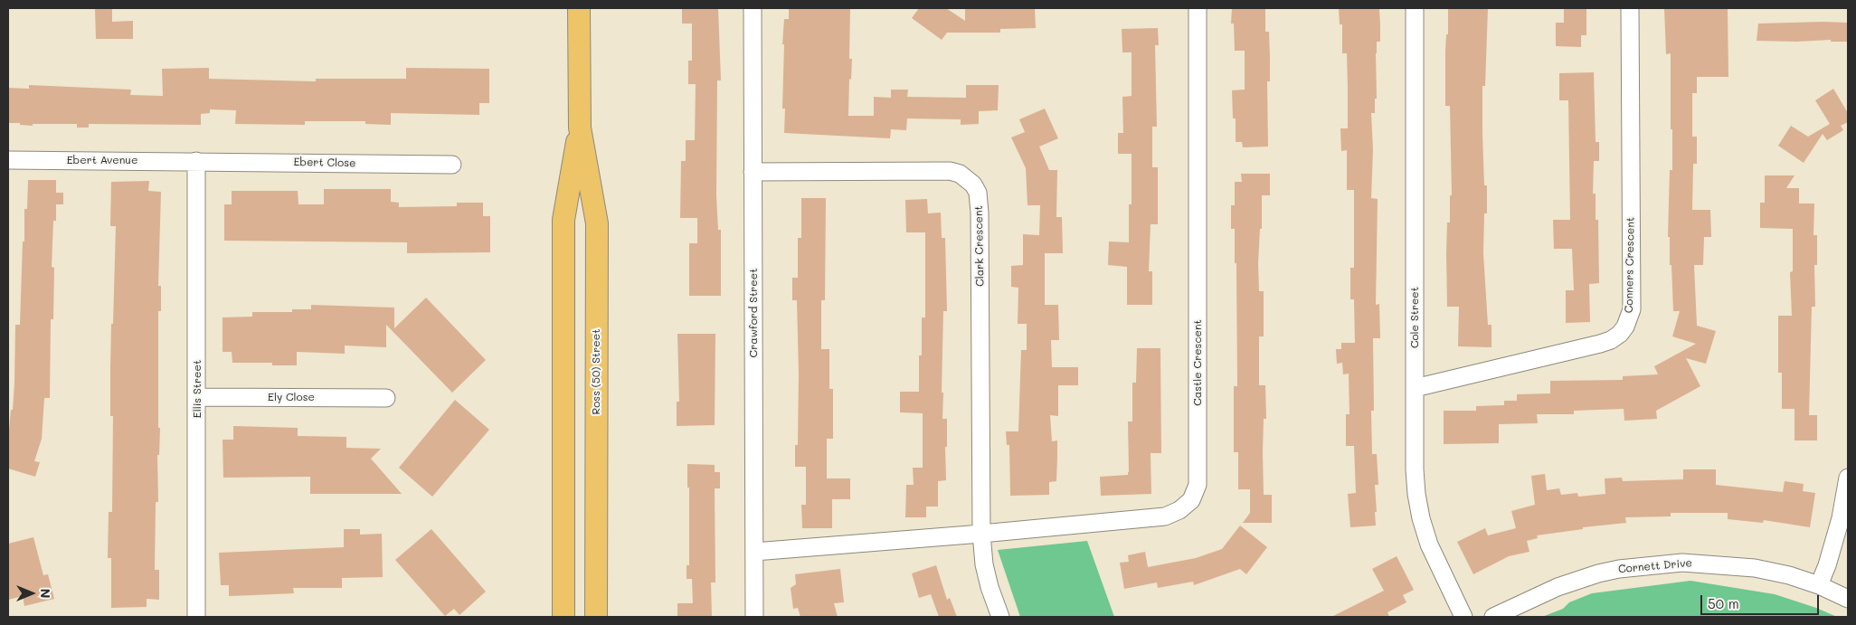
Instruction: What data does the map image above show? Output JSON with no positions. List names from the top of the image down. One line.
{"streets":{"main road":["Ross (50) Street"],"street":["Ebert Avenue","Ebert Close","Clark Crescent","Conners Crescent","Crawford Street","Cole Street","Castle Crescent","Ellis Street","Ely Close","Cornett Drive"]},"crossings":[["Ebert Avenue","Ebert Close"],["Ebert Avenue","Ellis Street"],["Ebert Close","Ellis Street"],["Clark Crescent","Crawford Street"],["Clark Crescent","Castle Crescent"],["Conners Crescent","Cole Street"],["Ellis Street","Ely Close"]],"scale_bar":"50 m","north":"right"}
